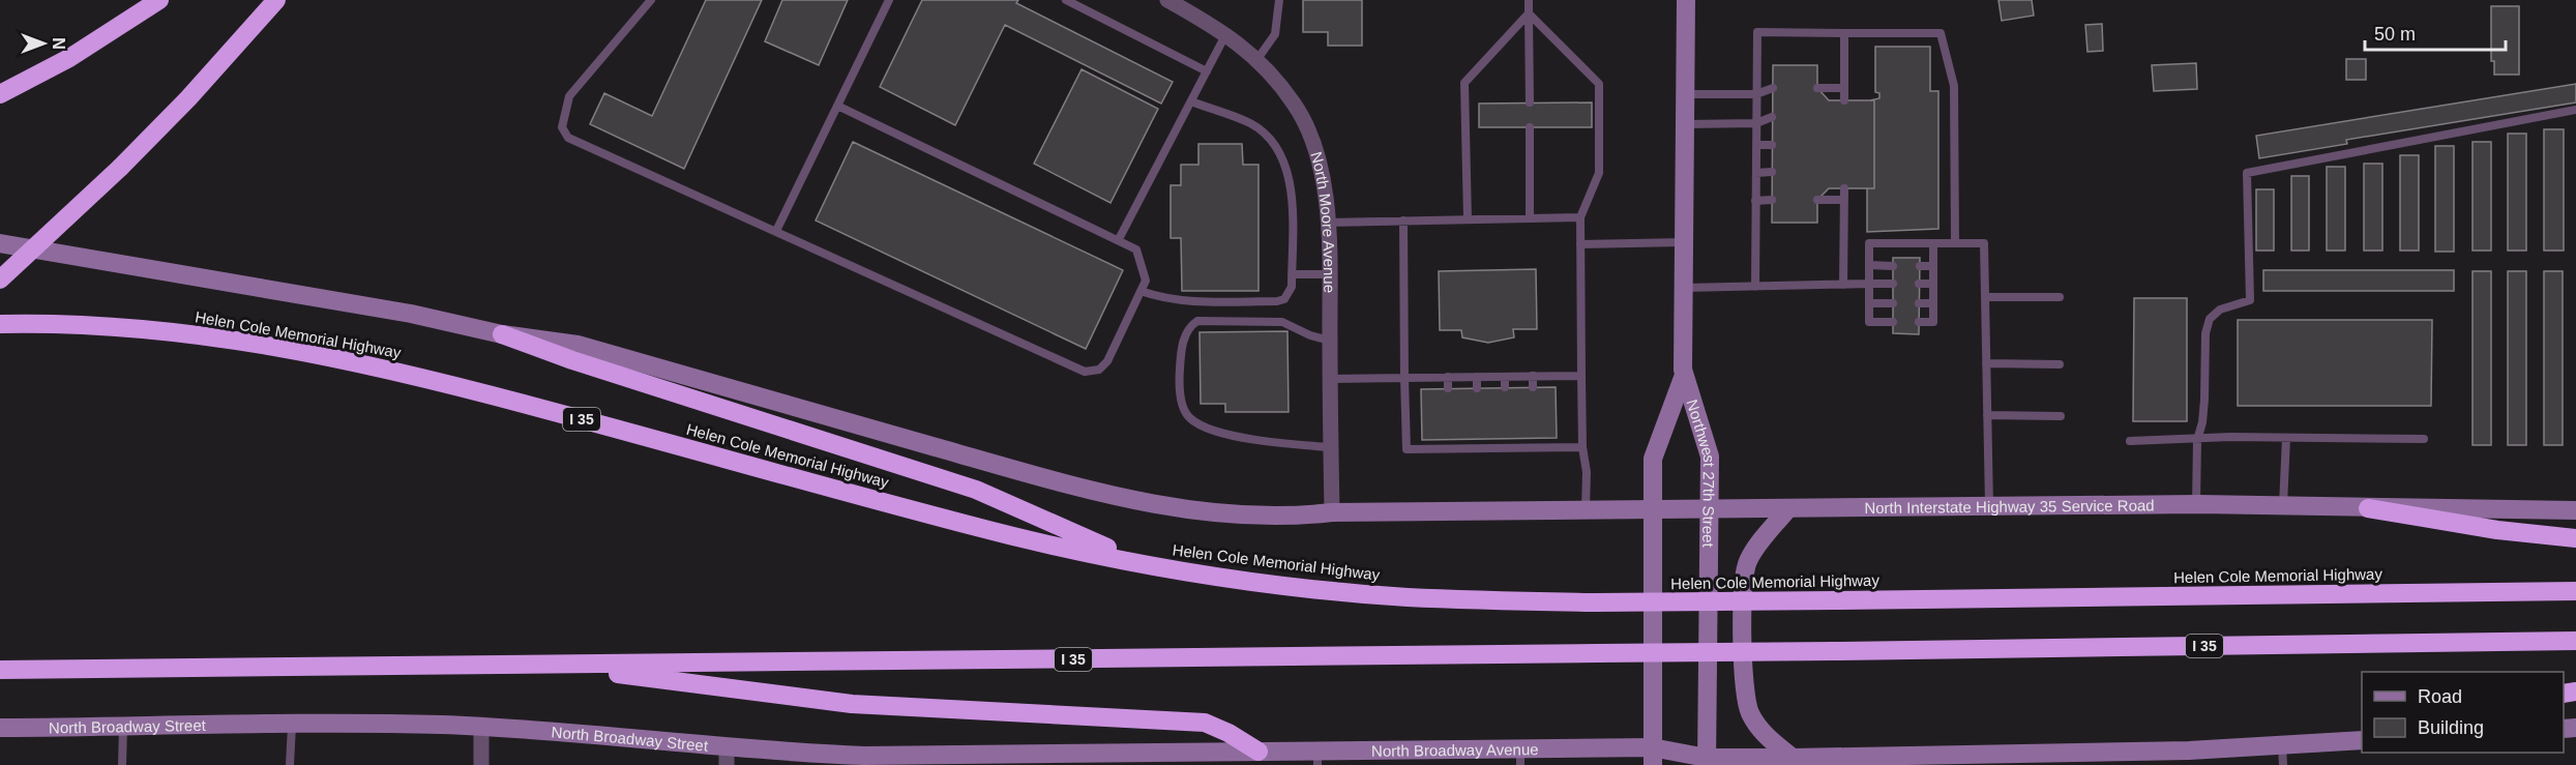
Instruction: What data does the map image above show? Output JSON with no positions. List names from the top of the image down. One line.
{"streets":{"highway":["Helen Cole Memorial Highway","I 35"],"main road":["Northwest 27th Street","North Interstate Highway 35 Service Road","North Broadway Street","North Broadway Avenue"],"street":["North Moore Avenue"]},"crossings":[["North Moore Avenue","North Interstate Highway 35 Service Road"],["Northwest 27th Street","North Interstate Highway 35 Service Road"],["Northwest 27th Street","North Broadway Avenue"],["North Broadway Street","North Broadway Avenue"]],"legend":["Road","Building"],"scale_bar":"50 m","north":"right"}
